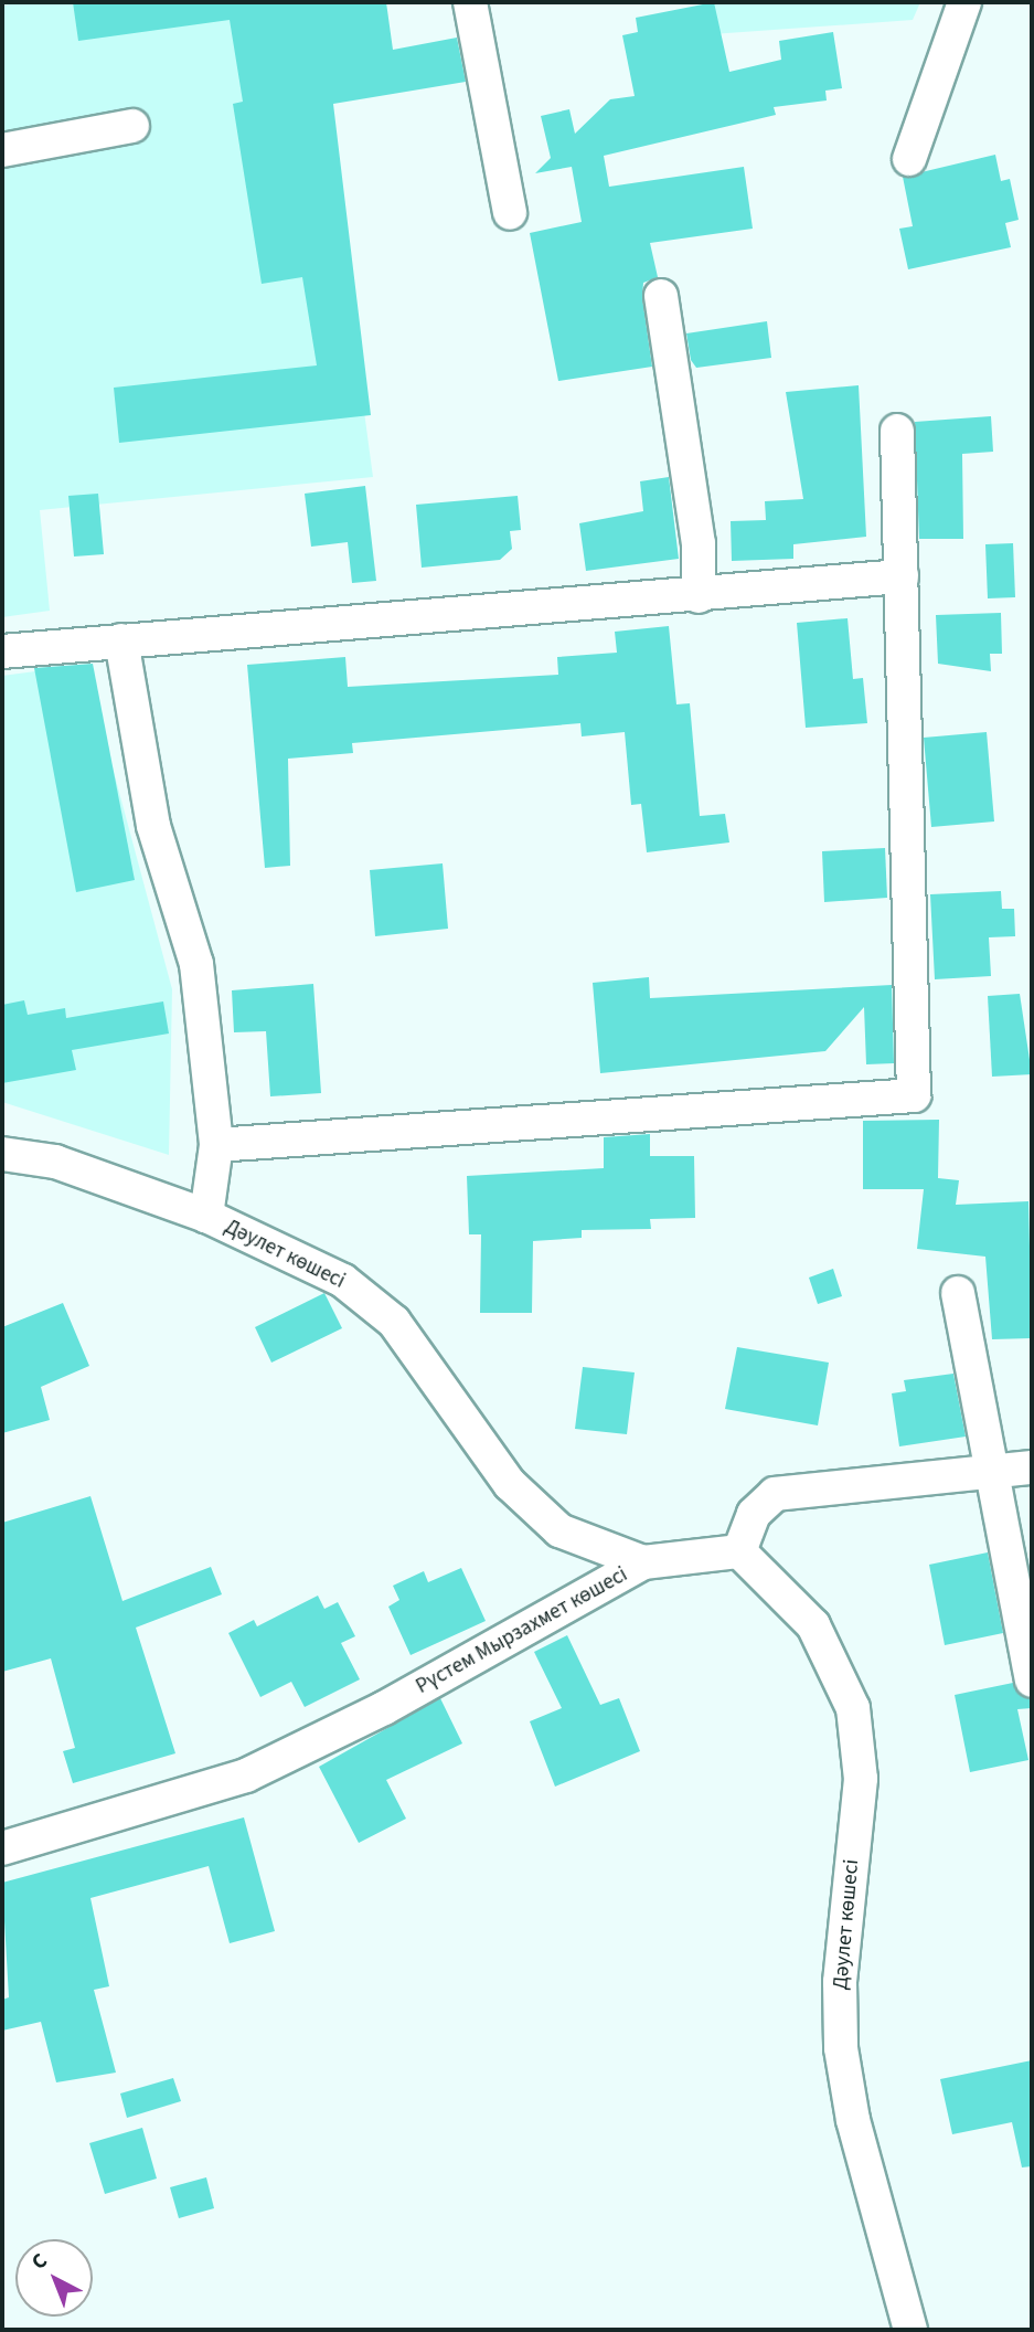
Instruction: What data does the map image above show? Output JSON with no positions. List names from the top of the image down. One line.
{"streets":{"street":["Дәулет көшесі","Рүстем Мырзахмет көшесі"]},"crossings":[["Дәулет көшесі","Рүстем Мырзахмет көшесі"]],"north":"top left"}
